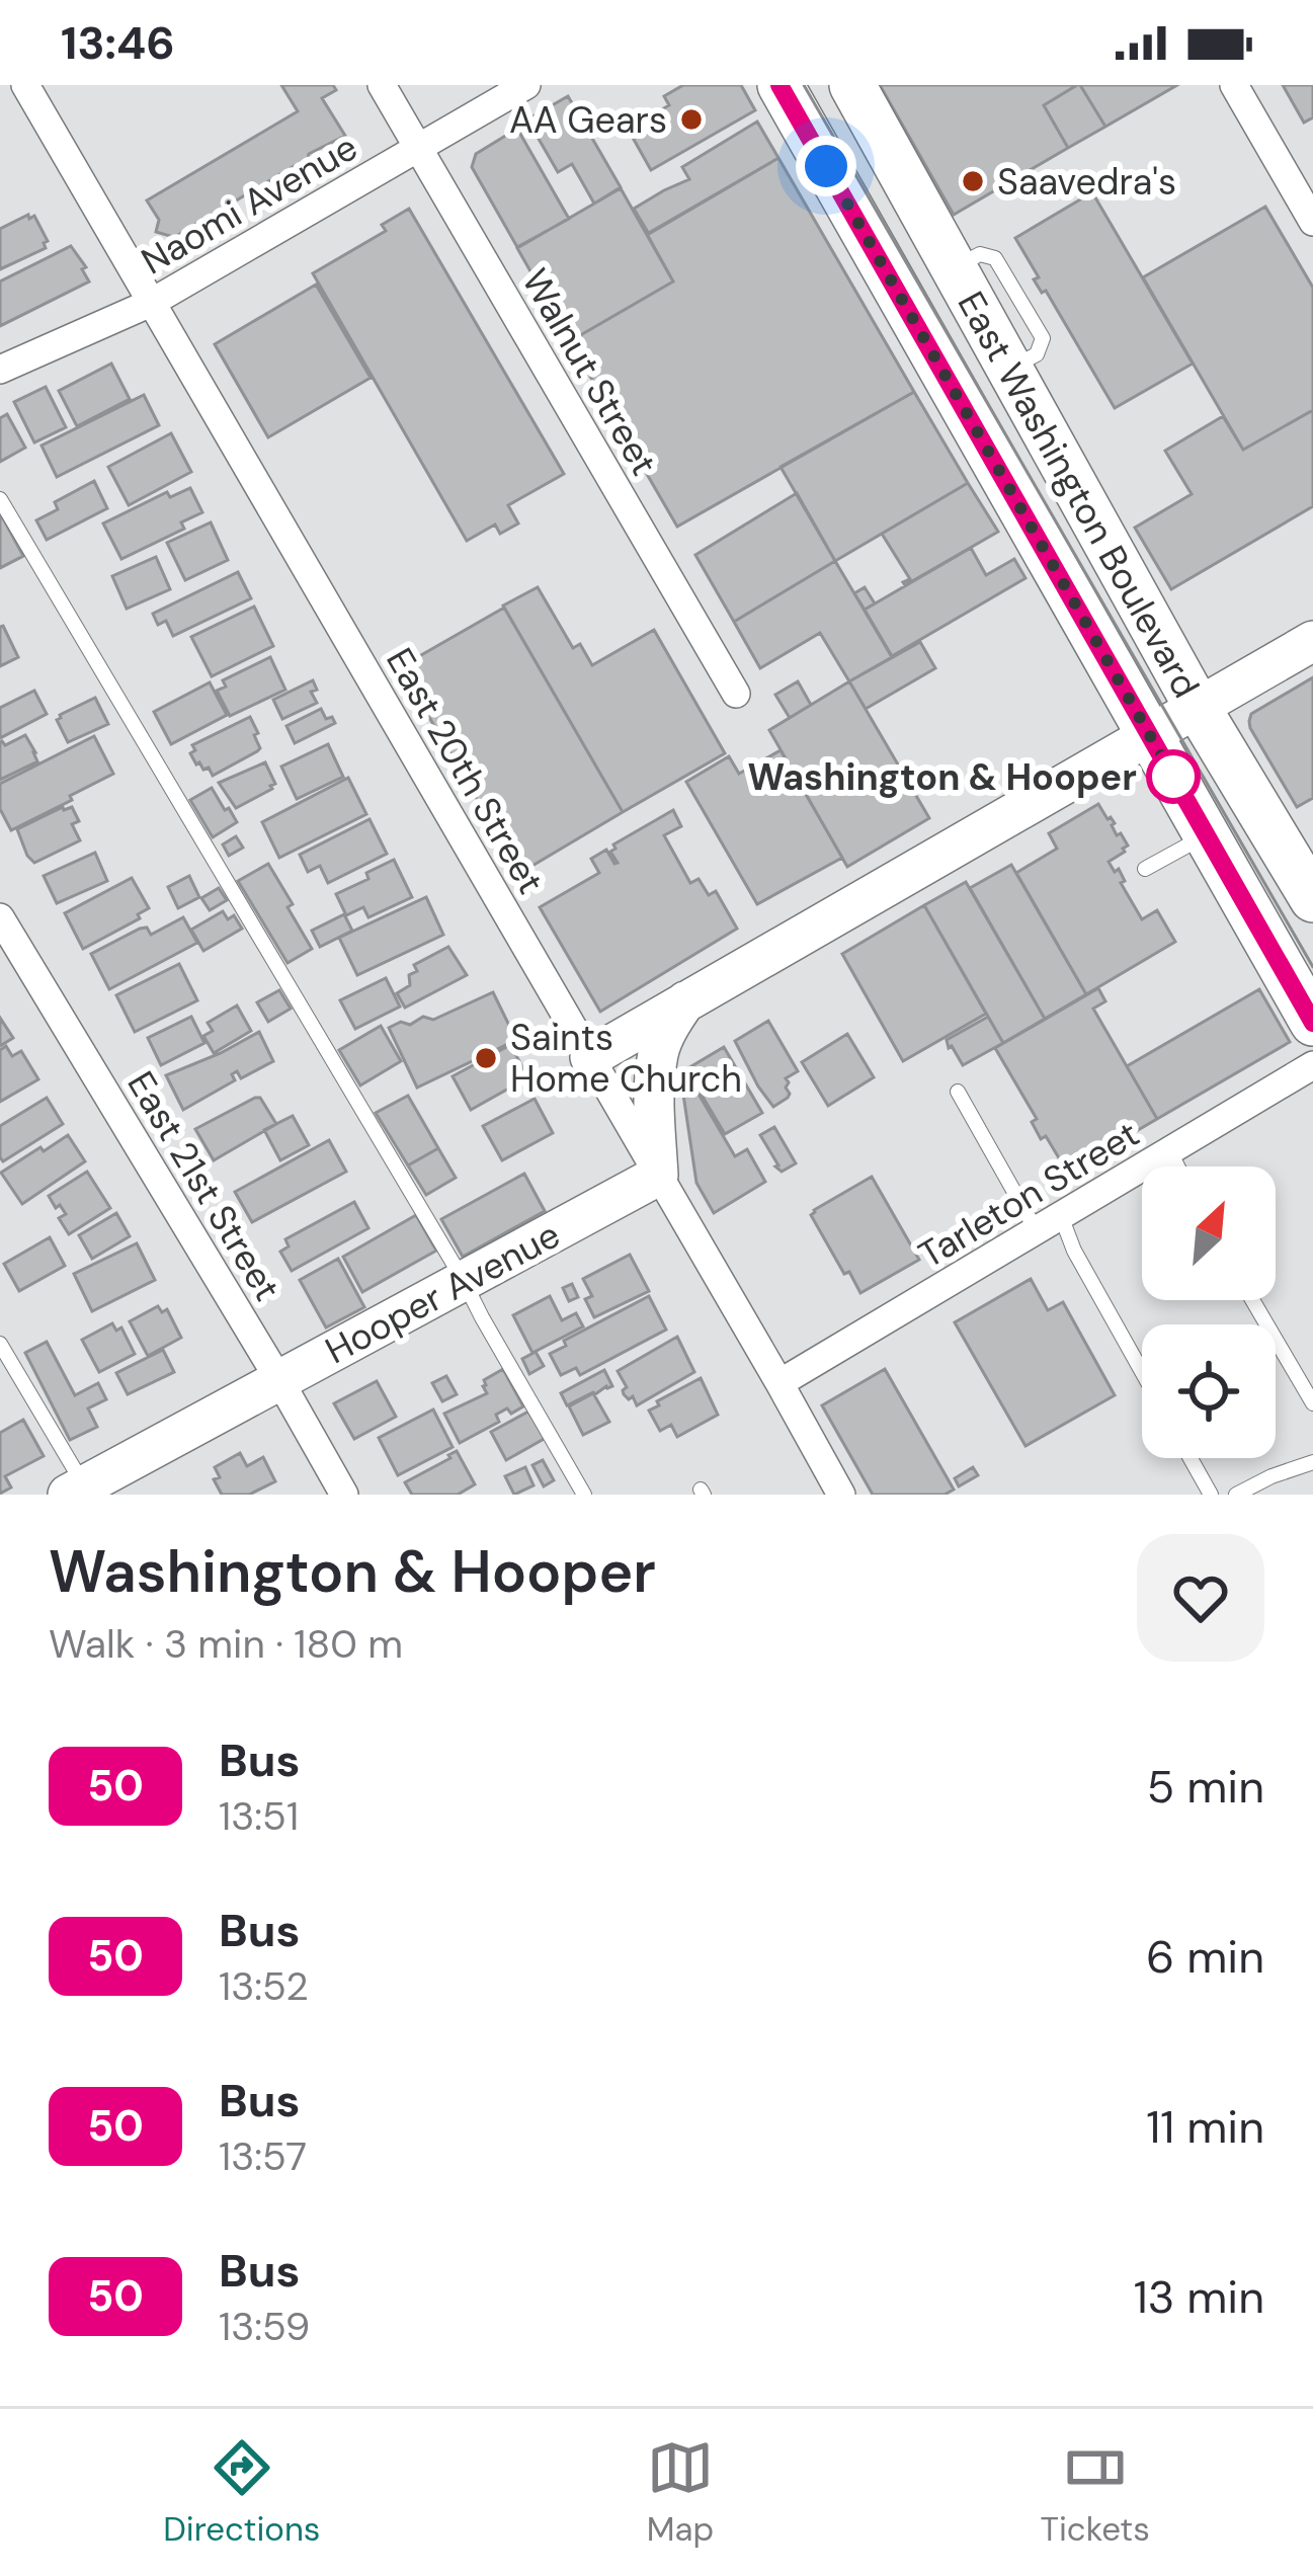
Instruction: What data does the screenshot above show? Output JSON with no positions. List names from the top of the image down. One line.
{"streets":{"main road":["East Washington Boulevard"],"street":["Naomi Avenue","Walnut Street","East 20th Street","East 21st Street","Tarleton Street","Hooper Avenue"]},"crossings":[["Naomi Avenue","Walnut Street"],["Naomi Avenue","East 20th Street"],["East 20th Street","Tarleton Street"],["East 20th Street","Hooper Avenue"],["East 21st Street","Hooper Avenue"]],"places":["AA Gears","Saavedra's","Washington & Hooper","Saints Home Church"],"lines":["bus line 50"],"north":"top right","page":{"status":"13:46","heading":["Washington & Hooper","Walk · 3 min · 180 m"],"list":[{"mark":"50","name":"Bus","note":"13:51","value":"5 min"},{"mark":"50","name":"Bus","note":"13:52","value":"6 min"},{"mark":"50","name":"Bus","note":"13:57","value":"11 min"},{"mark":"50","name":"Bus","note":"13:59","value":"13 min"}],"tabs":["Directions","Map","Tickets"]}}
